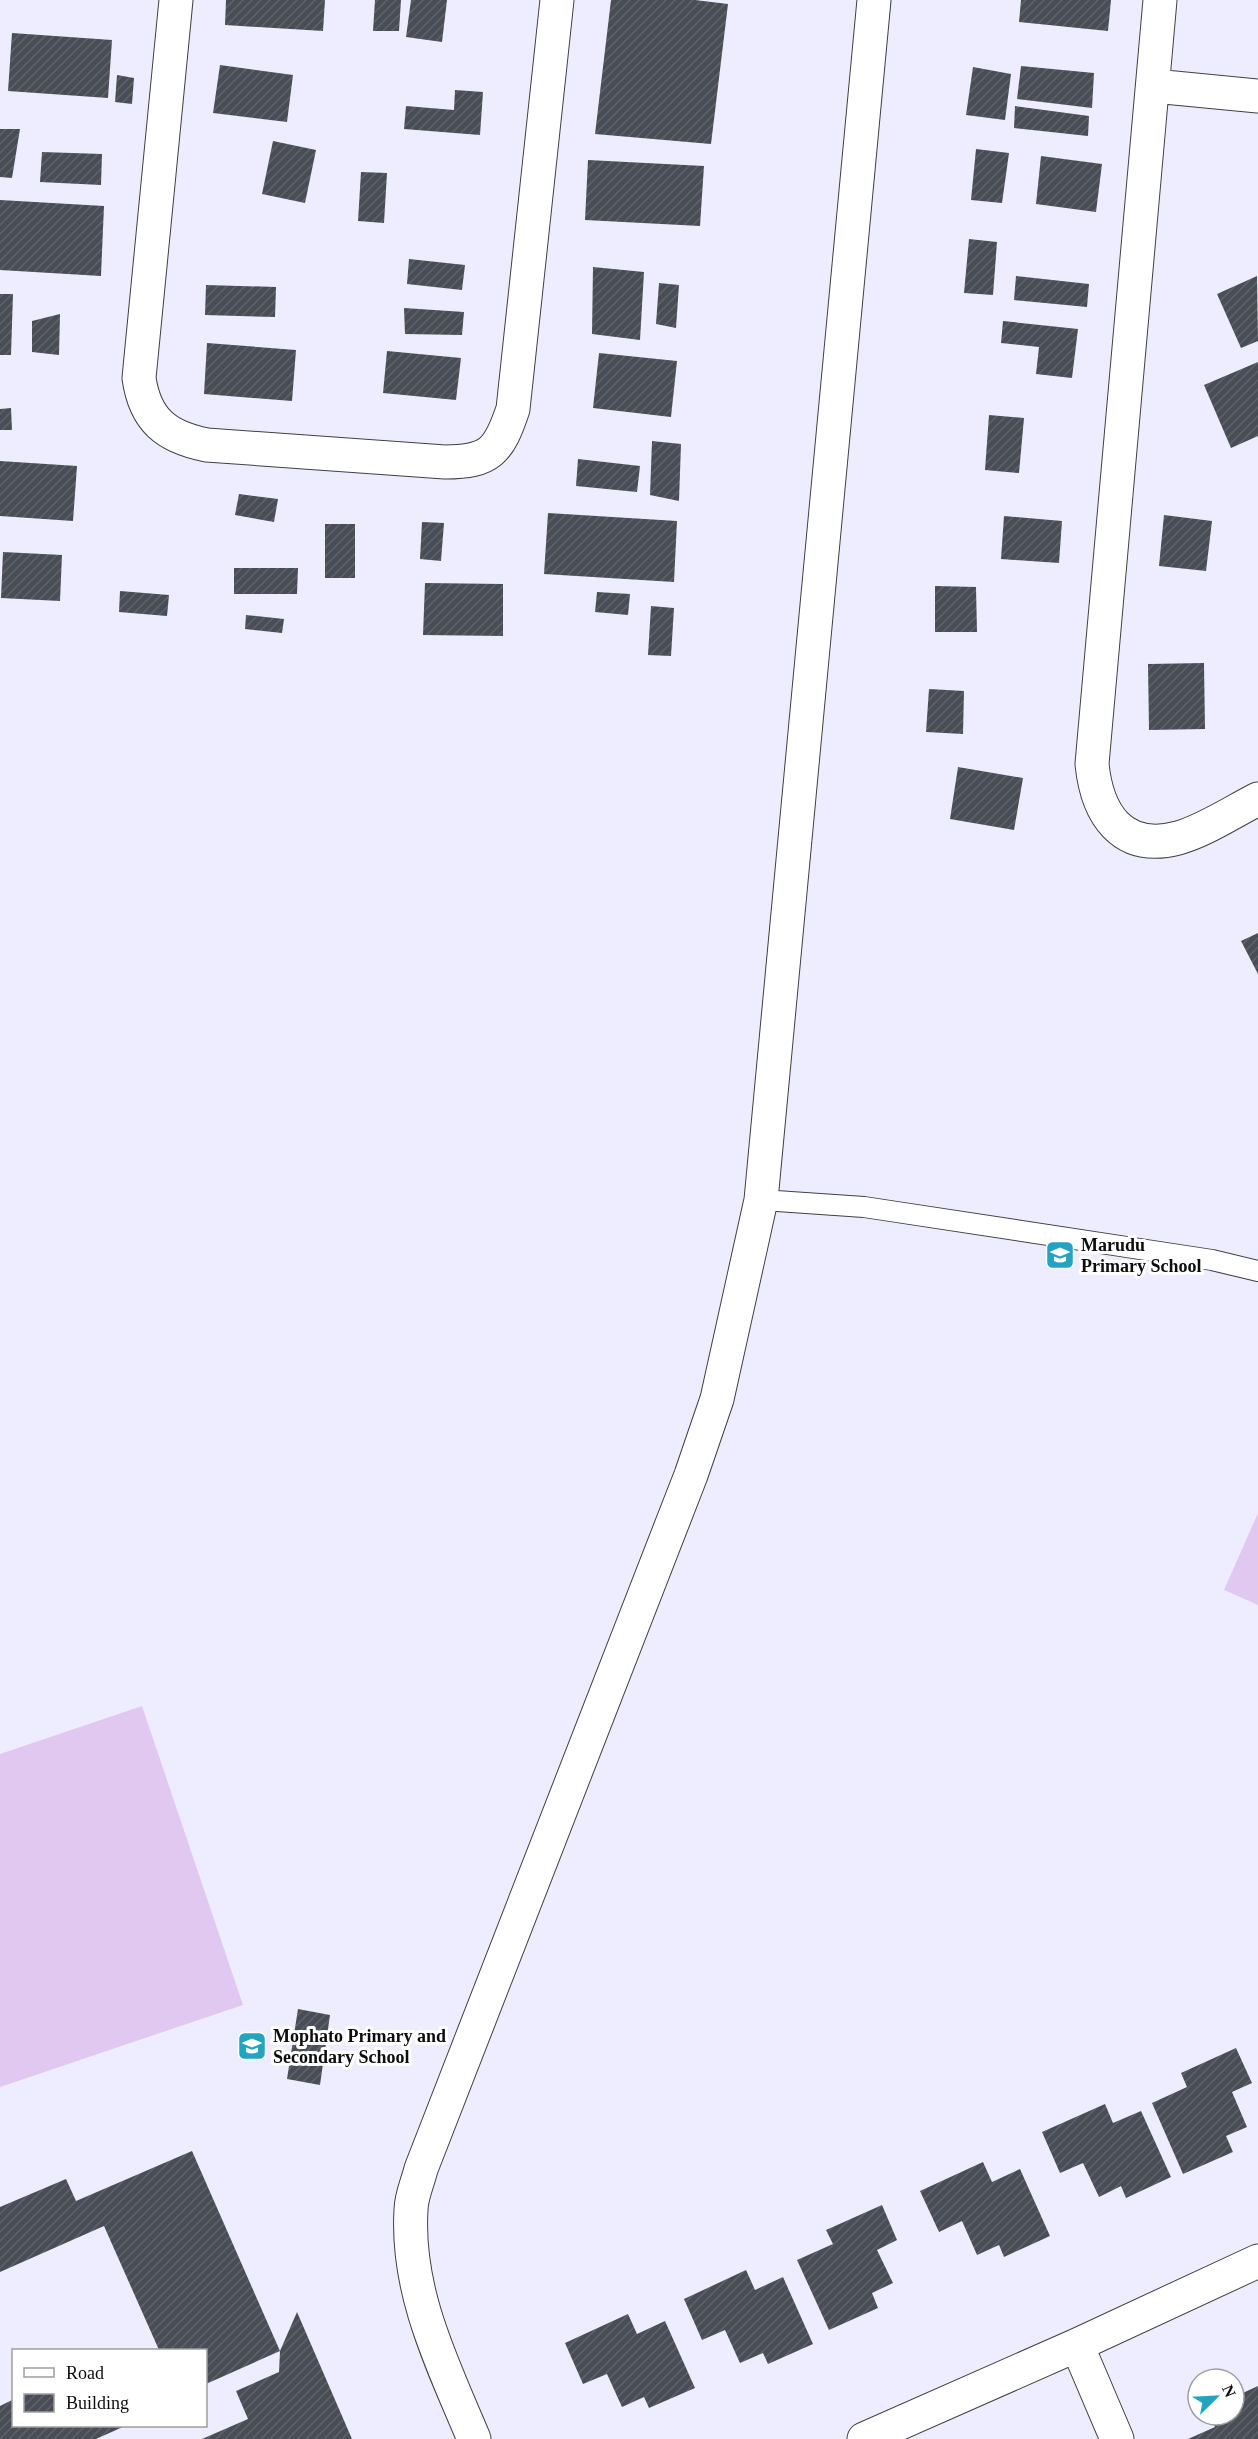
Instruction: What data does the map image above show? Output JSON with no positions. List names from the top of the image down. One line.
{"places":{"school or university":["Marudu Primary School","Mophato Primary and Secondary School"]},"legend":["Road","Building"],"north":"top right"}
